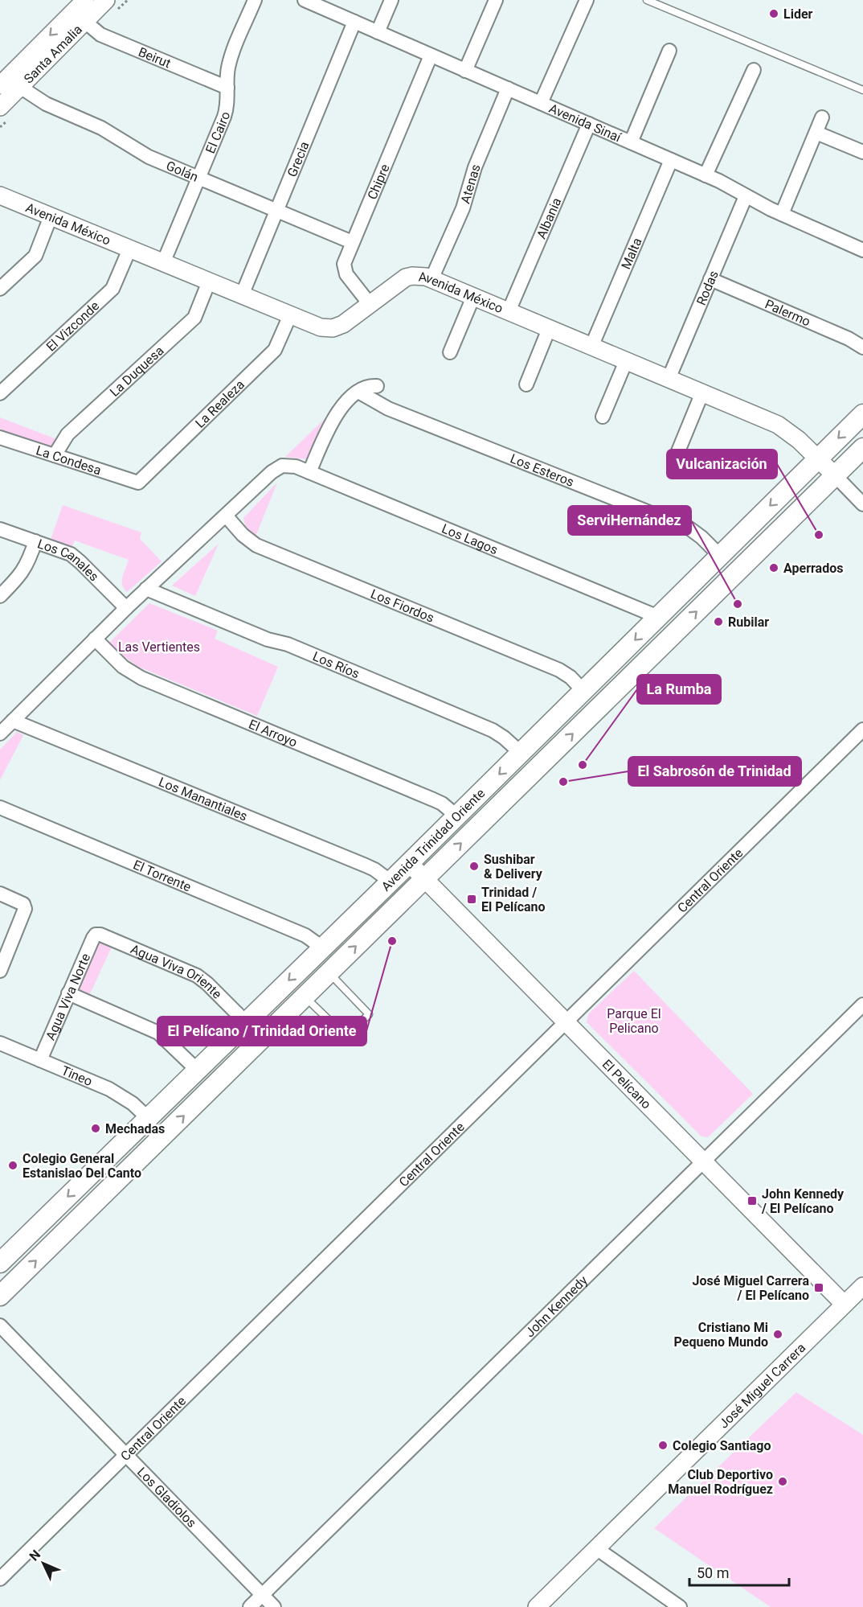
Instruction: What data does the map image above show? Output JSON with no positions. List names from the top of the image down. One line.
{"streets":{"main road":["Avenida Trinidad Oriente"],"street":["Santa Amalia","Beirut","Avenida Sinaí","El Cairo","Grecia","Golán","Chipre","Atenas","Albania","Avenida México","Malta","Rodas","Palermo","El Vizconde","La Duquesa","La Realeza","La Condesa","Los Esteros","Los Lagos","Los Canales","Los Fiordos","Los Ríos","El Arroyo","Los Manantiales","El Torrente","Central Oriente","Agua Viva Oriente","Agua Viva Norte","Tineo","El Pelícano","John Kennedy","José Miguel Carrera","Los Gladiolos"]},"crossings":[["Santa Amalia","Beirut"],["Santa Amalia","Golán"],["Beirut","El Cairo"],["Avenida Sinaí","Grecia"],["Avenida Sinaí","Chipre"],["Avenida Sinaí","Atenas"],["Avenida Sinaí","Albania"],["Avenida Sinaí","Malta"],["Avenida Sinaí","Rodas"],["El Cairo","Golán"],["El Cairo","Avenida México"],["Grecia","Golán"],["Grecia","Avenida México"],["Golán","Chipre"],["Chipre","Avenida México"],["Atenas","Avenida México"],["Albania","Avenida México"],["Avenida México","Malta"],["Avenida México","Rodas"],["Avenida México","El Vizconde"],["Avenida México","La Duquesa"],["Avenida México","La Realeza"],["Avenida México","Avenida Trinidad Oriente"],["Rodas","Palermo"],["La Duquesa","La Condesa"],["La Realeza","La Condesa"],["Los Esteros","Avenida Trinidad Oriente"],["Los Lagos","Los Fiordos"],["Los Lagos","Avenida Trinidad Oriente"],["Los Fiordos","Avenida Trinidad Oriente"],["Los Ríos","Avenida Trinidad Oriente"],["El Arroyo","Avenida Trinidad Oriente"],["Los Manantiales","Avenida Trinidad Oriente"],["Avenida Trinidad Oriente","El Torrente"],["Avenida Trinidad Oriente","Agua Viva Oriente"],["Avenida Trinidad Oriente","Tineo"],["Avenida Trinidad Oriente","El Pelícano"],["Central Oriente","El Pelícano"],["Central Oriente","Los Gladiolos"],["Agua Viva Oriente","Agua Viva Norte"],["Agua Viva Norte","Tineo"],["El Pelícano","John Kennedy"],["El Pelícano","José Miguel Carrera"],["John Kennedy","Los Gladiolos"]],"parks":["Las Vertientes","Parque El Pelicano"],"places":{"other":["Lider","Vulcanización","Aperrados","ServiHernández","Rubilar","La Rumba","El Sabrosón de Trinidad","Sushibar & Delivery","El Pelícano / Trinidad Oriente","Mechadas","Colegio General Estanislao Del Canto","Cristiano Mi Pequeno Mundo","Colegio Santiago","Club Deportivo Manuel Rodríguez"],"transit":["Trinidad / El Pelícano","John Kennedy / El Pelícano","José Miguel Carrera / El Pelícano"]},"scale_bar":"50 m","north":"top left"}
